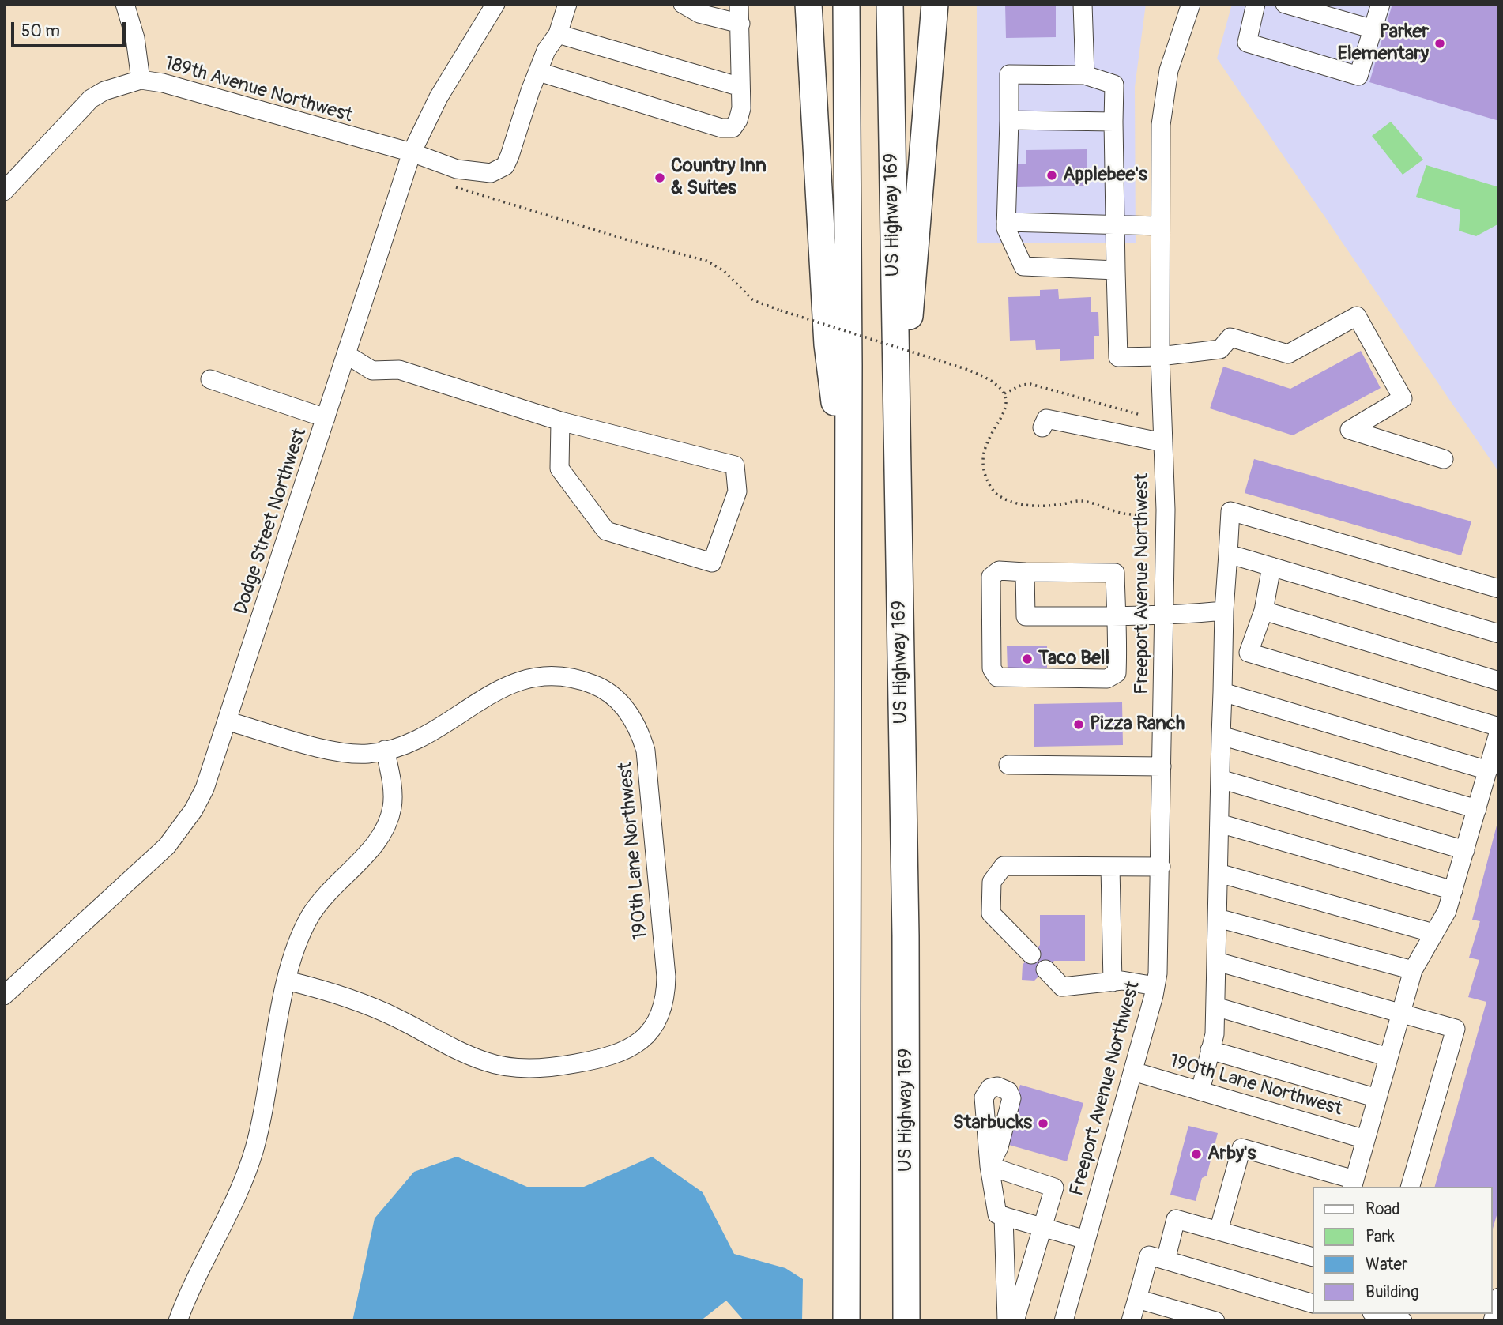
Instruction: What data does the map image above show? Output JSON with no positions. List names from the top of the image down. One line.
{"streets":{"highway":["US Highway 169"],"street":["189th Avenue Northwest","Dodge Street Northwest","Freeport Avenue Northwest","190th Lane Northwest"]},"crossings":[["189th Avenue Northwest","Dodge Street Northwest"],["Dodge Street Northwest","190th Lane Northwest"],["Freeport Avenue Northwest","190th Lane Northwest"]],"places":["Parker Elementary","Applebee's","Country Inn & Suites","Taco Bell","Pizza Ranch","Starbucks","Arby's"],"legend":["Road","Park","Water","Building"],"scale_bar":"50 m"}
